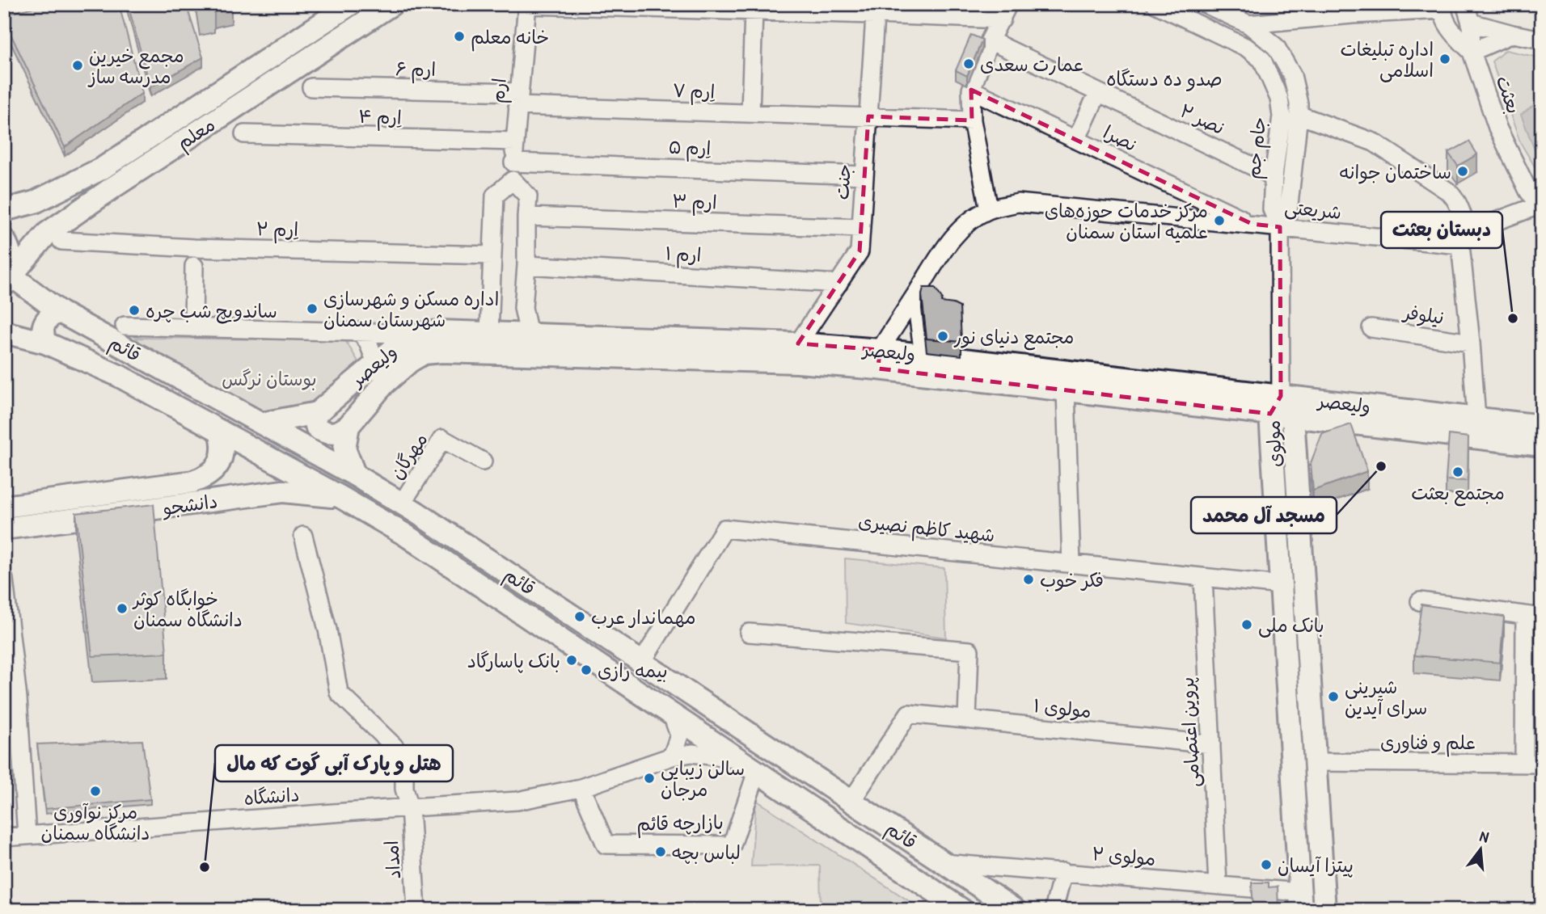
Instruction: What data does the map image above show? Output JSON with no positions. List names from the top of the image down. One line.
{"streets":{"main road":["معلم","قائم","ولیعصر","مولوی","دانشجو"],"street":["ارم ۶","ارم","اِرم ۷","بعثت","اِرم ۴","نصر ۲","نصرا","اِرم ۵","جام جم","جنت","ارم ۳","شریعتی","اِرم ۲","ارم ۱","نیلوفر","مهرگان","شهید کاظم نصیری","مولوی ۱","پروین اعتصامی","علم و فناوری","دانشگاه","بازارچه قائم","مولوی ۲","امداد"]},"crossings":[["ارم ۶","ارم"],["ارم ۶","اِرم ۷"],["ارم","اِرم ۷"],["ارم","اِرم ۴"],["ارم","اِرم ۵"],["اِرم ۷","جنت"],["نصر ۲","جام جم"],["معلم","قائم"],["نصرا","شریعتی"],["اِرم ۵","جنت"],["جام جم","شریعتی"],["جام جم","ولیعصر"],["جام جم","مولوی"],["جنت","ارم ۳"],["جنت","ارم ۱"],["جنت","ولیعصر"],["شریعتی","ولیعصر"],["قائم","ولیعصر"],["قائم","مهرگان"],["قائم","دانشجو"],["قائم","شهید کاظم نصیری"],["قائم","مولوی ۱"],["قائم","دانشگاه"],["قائم","بازارچه قائم"],["قائم","مولوی ۲"],["ولیعصر","مولوی"],["مولوی","شهید کاظم نصیری"],["مولوی","علم و فناوری"],["مولوی","مولوی ۲"],["شهید کاظم نصیری","پروین اعتصامی"],["مولوی ۱","پروین اعتصامی"],["پروین اعتصامی","مولوی ۲"],["دانشگاه","امداد"]],"districts":["صدو ده دستگاه"],"parks":["بوستان نرگس"],"places":["خانه معلم","اداره تبلیغات اسلامی","عمارت سعدی","مجمع خیرین مدرسه ساز","ساختمان جوانه","مرکز خدمات حوزه‌های علمیه استان سمنان","اداره مسکن و شهرسازی شهرستان سمنان","ساندویچ شب چره","دبستان بعثت","مجتمع دنیای نور","مسجد آل محمد","مجتمع بعثت","فکر خوب","خوابگاه کوثر دانشگاه سمنان","مهماندار عرب","بانک ملی","بانک پاسارگاد","بیمه رازی","شیرینی سرای آیدین","سالن زیبایی مرجان","مرکز نوآوری دانشگاه سمنان","لباس بچه","پیتزا آیسان","هتل و پارک آبی گوت که مال"],"north":"top"}
